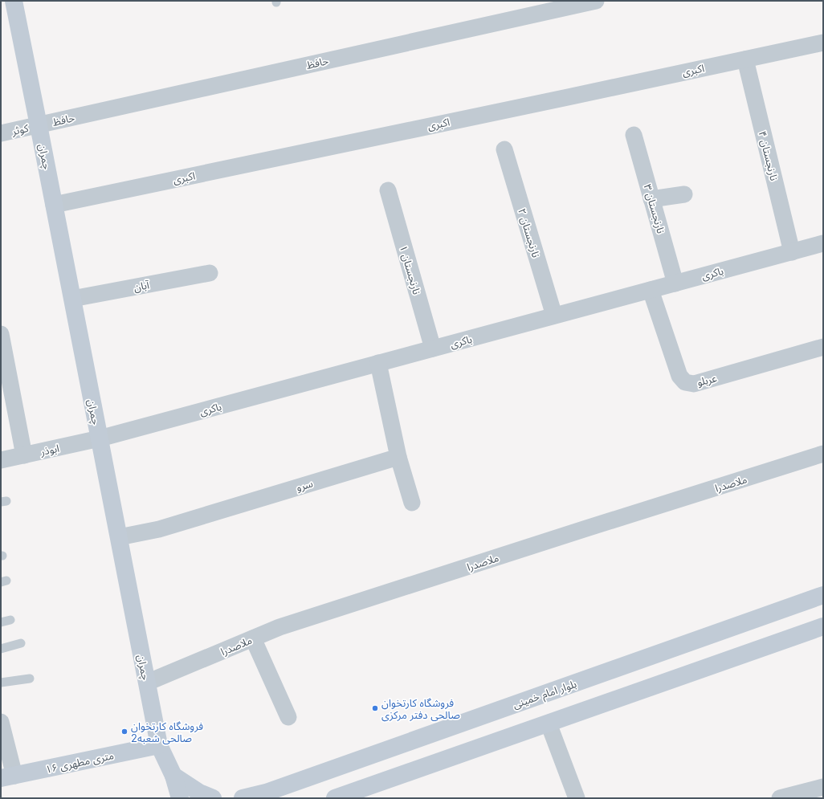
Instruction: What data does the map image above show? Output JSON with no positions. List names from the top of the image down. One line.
{"streets":{"main road":["چمران","بلوار امام خمینی","۱۶ متری مطهری"],"street":["حافظ","اکبری","کوثر","نارنجستان ۴","نارنجستان ۳","نارنجستان ۲","نارنجستان ۱","باکری","آبان","عربلو","ابوذر","ملاصدرا","سرو"]},"crossings":[["حافظ","کوثر"],["حافظ","چمران"],["اکبری","نارنجستان ۴"],["اکبری","چمران"],["کوثر","چمران"],["نارنجستان ۴","باکری"],["چمران","باکری"],["چمران","آبان"],["چمران","ابوذر"],["چمران","ملاصدرا"],["چمران","سرو"],["چمران","۱۶ متری مطهری"],["نارنجستان ۳","باکری"],["نارنجستان ۲","باکری"],["نارنجستان ۱","باکری"],["باکری","عربلو"],["باکری","ابوذر"]],"places":["فروشگاه کارتخوان صالحی دفتر مرکزی","فروشگاه کارتخوان صالحی شعبه2"]}
